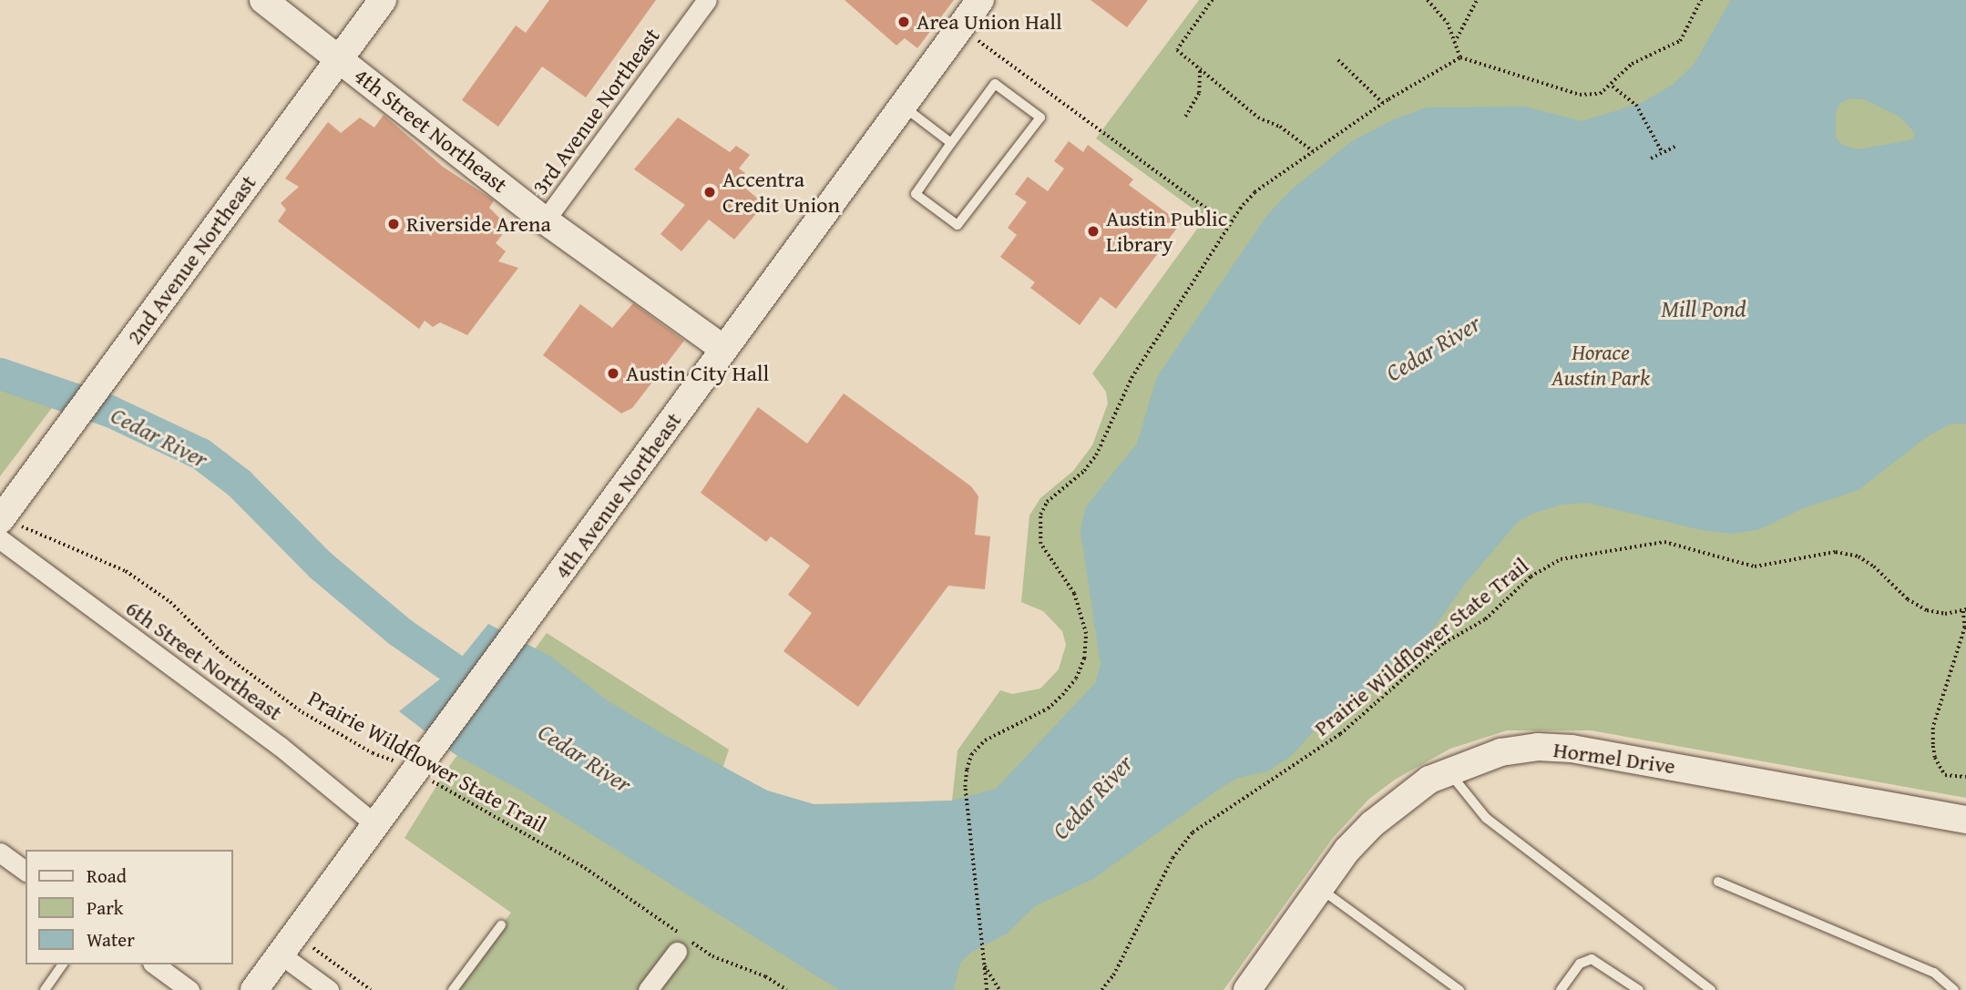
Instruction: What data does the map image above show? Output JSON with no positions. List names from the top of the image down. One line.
{"streets":{"street":["3rd Avenue Northeast","4th Street Northeast","2nd Avenue Northeast","4th Avenue Northeast","6th Street Northeast","Hormel Drive"],"path":["Prairie Wildflower State Trail"]},"crossings":[["3rd Avenue Northeast","4th Street Northeast"],["4th Street Northeast","2nd Avenue Northeast"],["4th Street Northeast","4th Avenue Northeast"],["2nd Avenue Northeast","Prairie Wildflower State Trail"],["4th Avenue Northeast","Prairie Wildflower State Trail"],["4th Avenue Northeast","6th Street Northeast"]],"water":["Mill Pond","Cedar River"],"parks":["Horace Austin Park"],"places":["Area Union Hall","Accentra Credit Union","Riverside Arena","Austin Public Library","Austin City Hall"],"legend":["Road","Park","Water"]}
